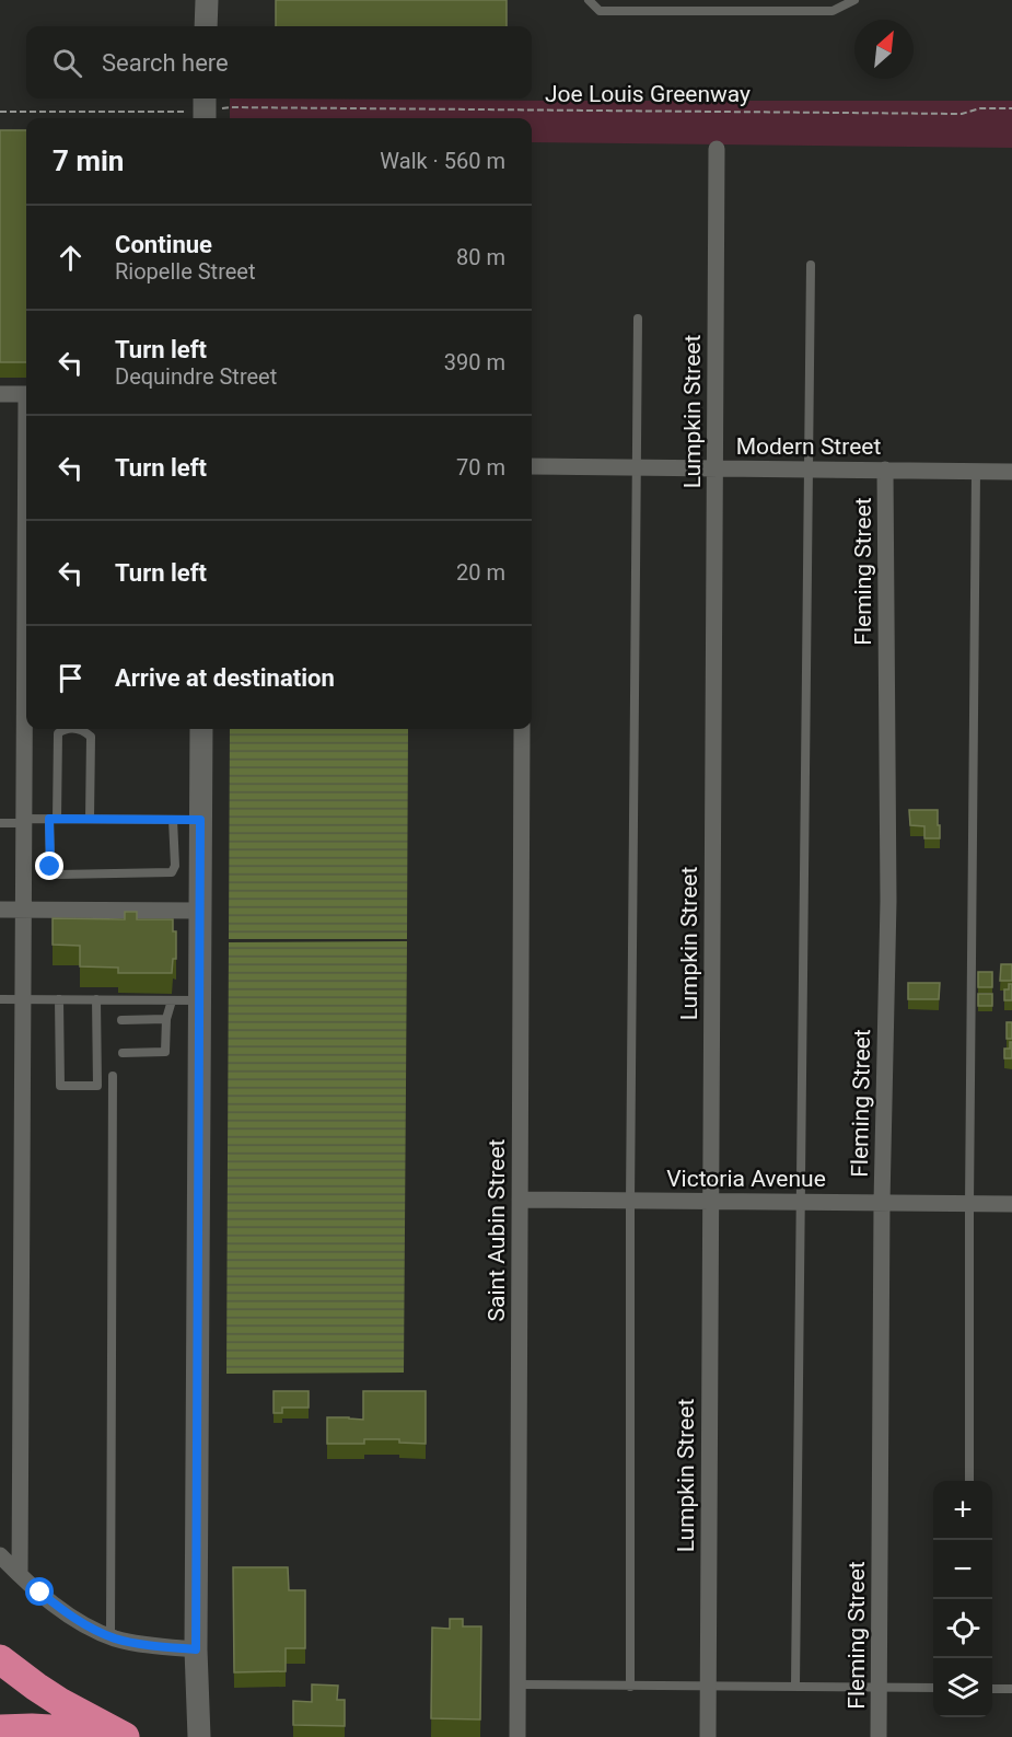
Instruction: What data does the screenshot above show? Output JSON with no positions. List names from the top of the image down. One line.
{"streets":{"street":["Lumpkin Street","Modern Street","Fleming Street","Victoria Avenue","Saint Aubin Street"],"path":["Joe Louis Greenway"]},"crossings":[["Lumpkin Street","Modern Street"],["Lumpkin Street","Victoria Avenue"],["Modern Street","Fleming Street"],["Fleming Street","Victoria Avenue"],["Victoria Avenue","Saint Aubin Street"]],"north":"top right","page":{"search":"Search here","heading":["7 min","Walk · 560 m"],"list":[["Continue","Riopelle Street","80 m"],["Turn left","Dequindre Street","390 m"],["Turn left","70 m"],["Turn left","20 m"],"Arrive at destination"],"map_buttons":["+","−"]}}
